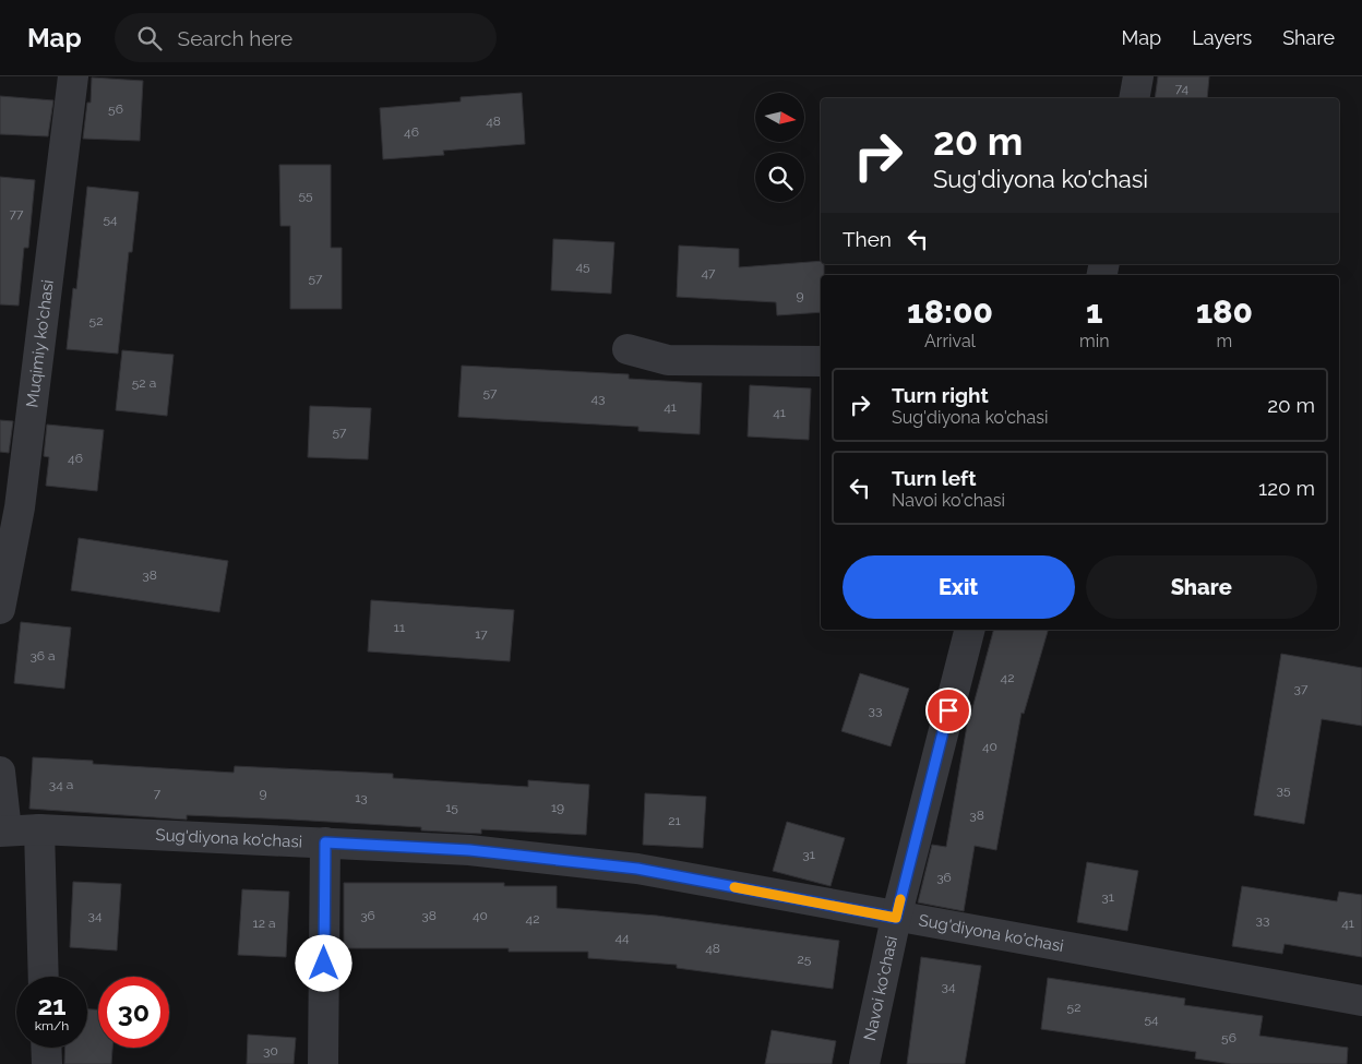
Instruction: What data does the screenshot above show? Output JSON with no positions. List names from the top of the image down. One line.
{"streets":{"street":["Muqimiy ko'chasi","Sug'diyona ko'chasi","Navoi ko'chasi"]},"crossings":[["Sug'diyona ko'chasi","Navoi ko'chasi"]],"house_numbers":["74","56","48","46","55","77","54","45","47","57","9","52","52 а","57","43","41","41","57","46","38","11","17","36 а","42","37","33","40","34 а","35","7","9","13","15","19","38","21","31","36","31","34","36","38","40","42","33","12 а","41","44","48","25","34","52","54","56","30"],"north":"right","page":{"header":"Map","search":"Search here","nav":["Map","Layers","Share"],"turn":["20 m","Sug'diyona ko'chasi"],"then":"Then","eta":["18:00","Arrival","1","min","180","m"],"list":[{"name":"Turn right","note":"Sug'diyona ko'chasi","value":"20 m"},{"name":"Turn left","note":"Navoi ko'chasi","value":"120 m"}],"buttons":["Exit","Share"],"speed":"21 km/h","limit":"30"}}
